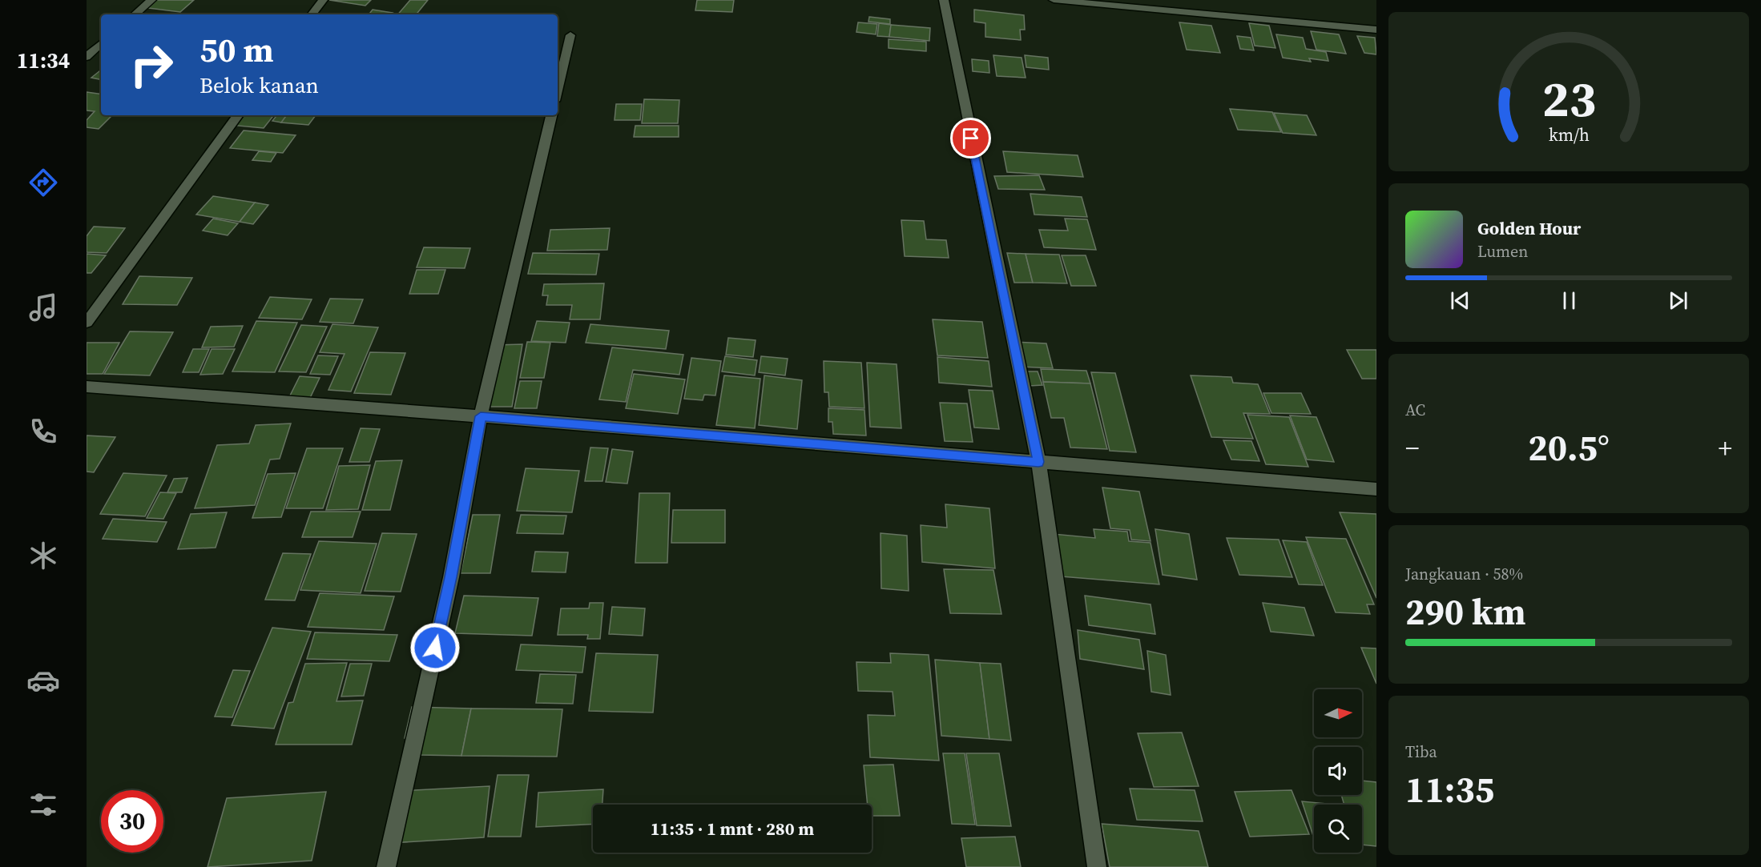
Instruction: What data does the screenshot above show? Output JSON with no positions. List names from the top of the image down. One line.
{"north":"right","page":{"tabs":"11:34","turn":["50 m","Belok kanan"],"song":["Golden Hour","Lumen"],"tile":["AC",["Jangkauan · 58%","290 km"],["Tiba","11:35"]],"heat":["−","20.5°","+"],"limit":"30","trip":"11:35 · 1 mnt · 280 m","gauge":["23","km/h"]}}
